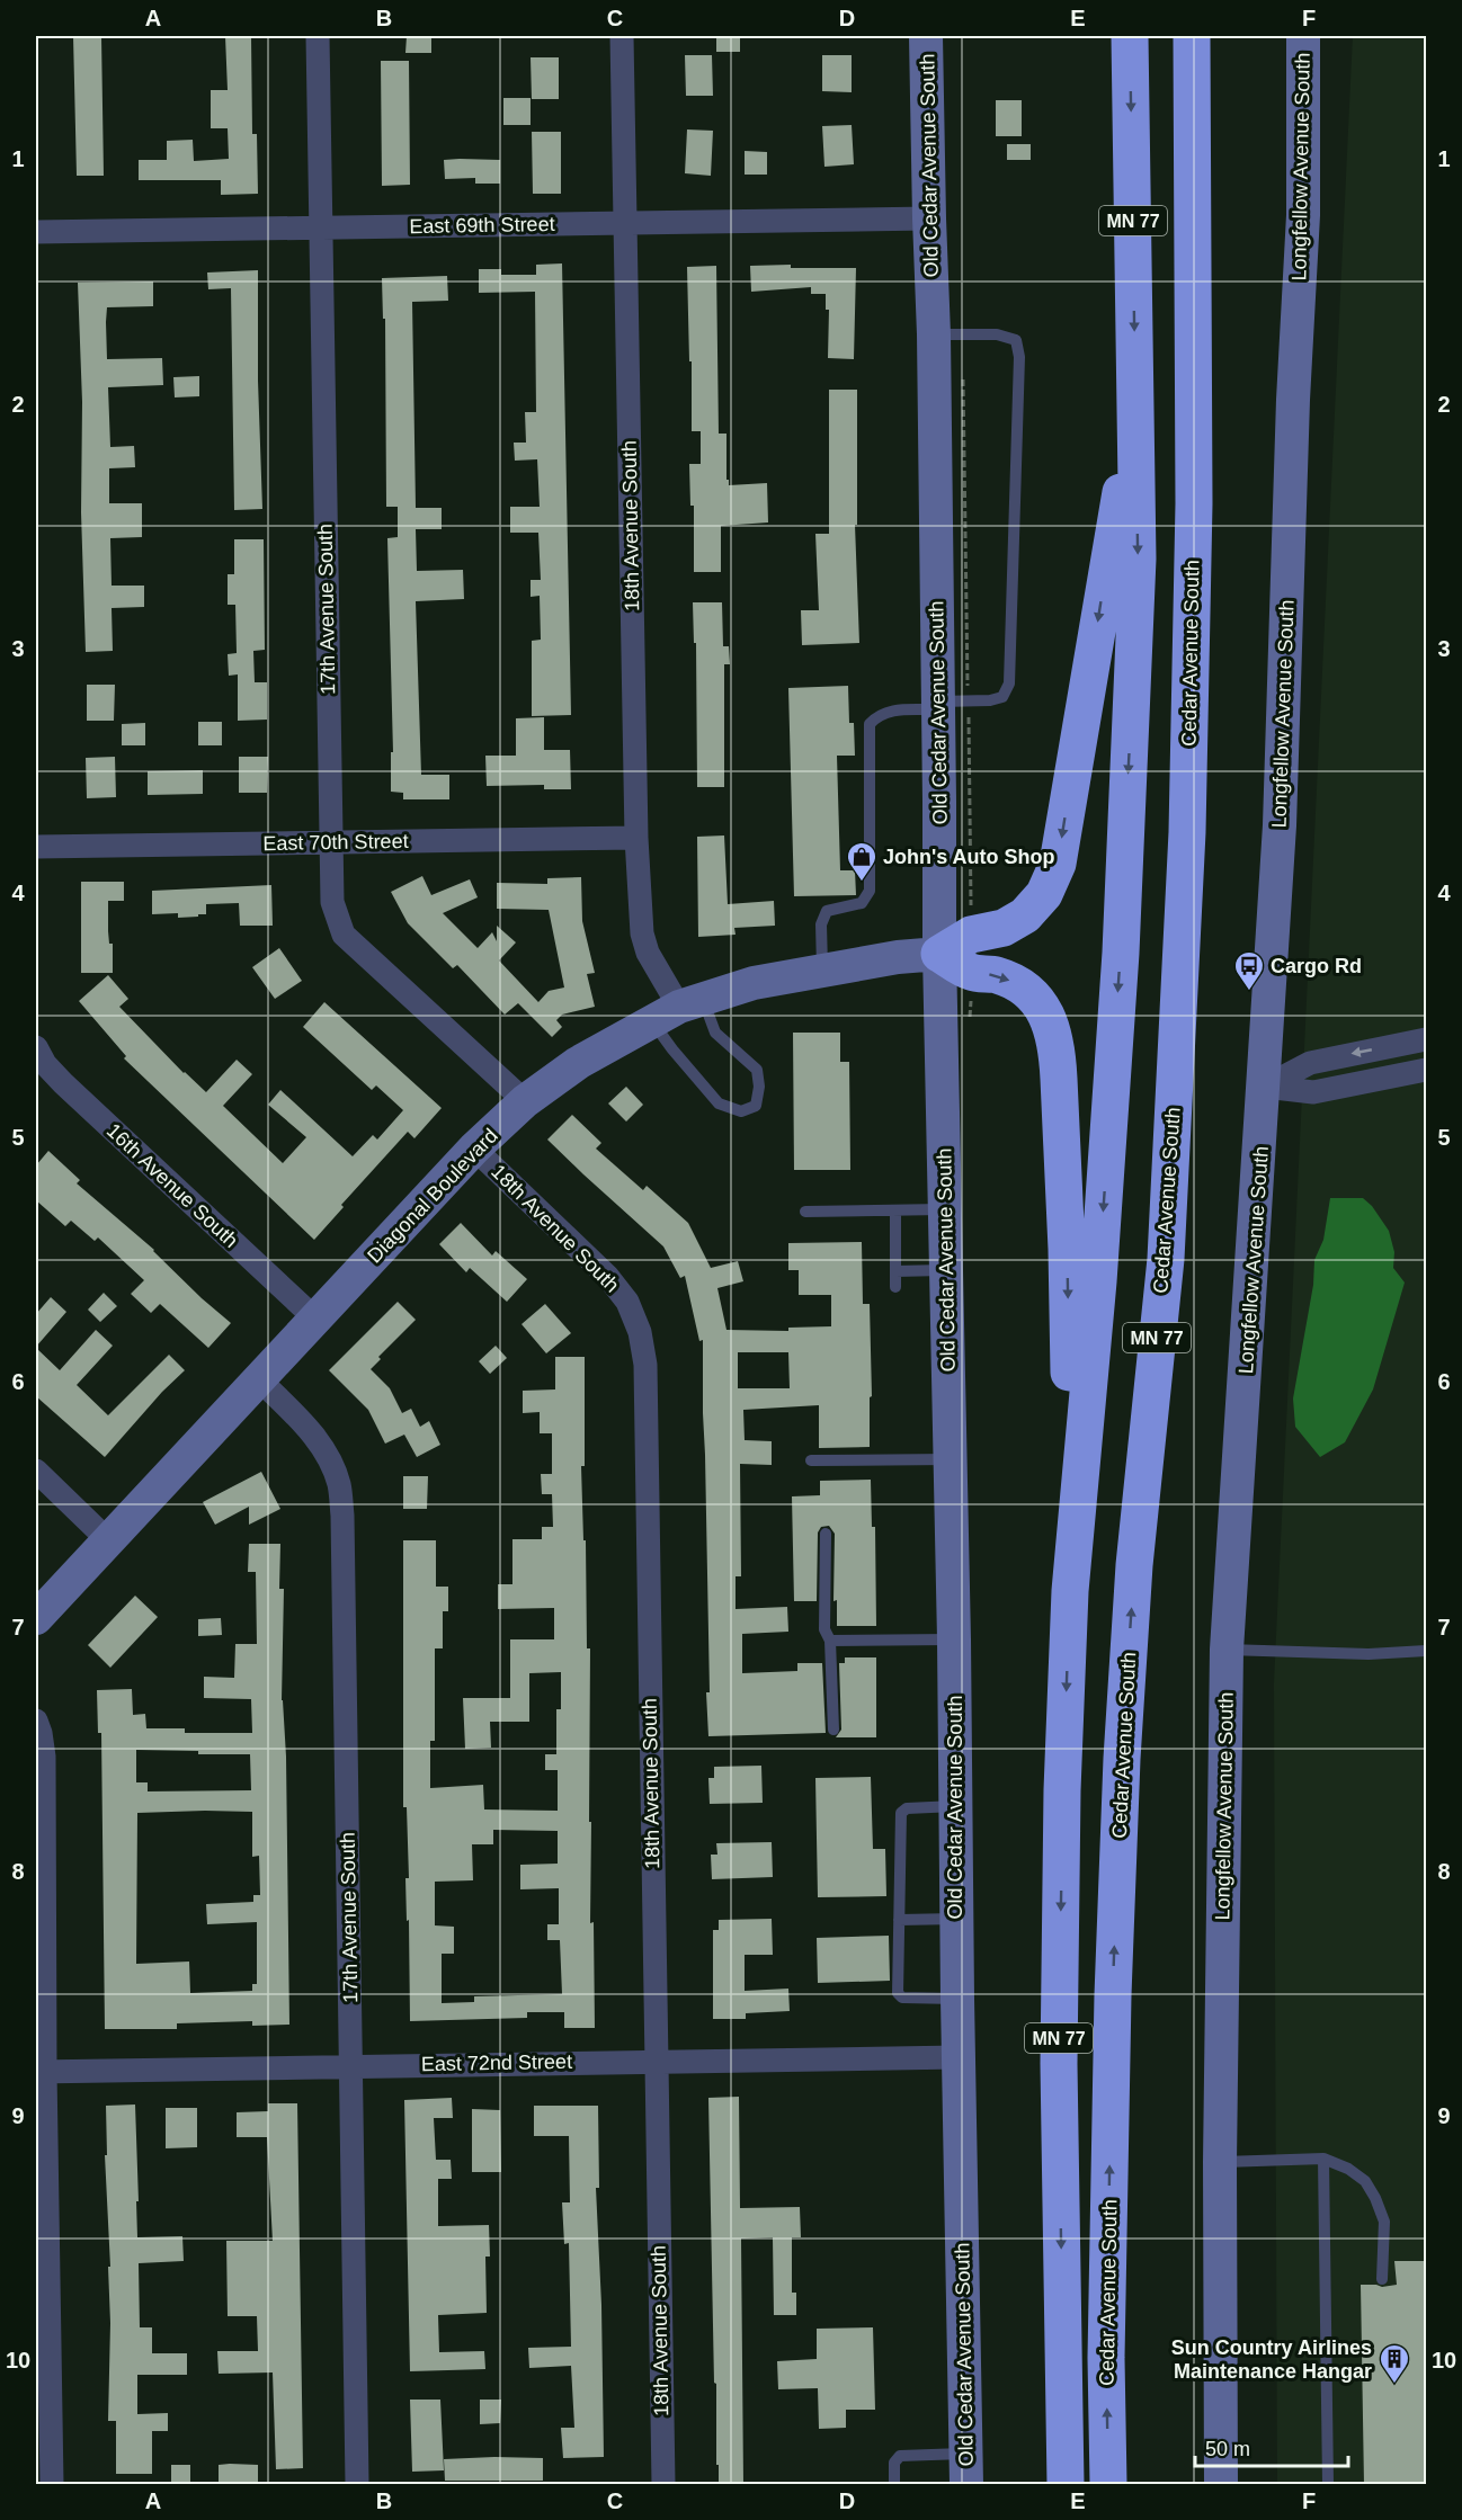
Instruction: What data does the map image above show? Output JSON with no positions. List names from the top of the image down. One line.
{"streets":{"highway":["MN 77","Cedar Avenue South"],"street":["Old Cedar Avenue South","Longfellow Avenue South","East 69th Street","18th Avenue South","17th Avenue South","East 70th Street","16th Avenue South","Diagonal Boulevard","East 72nd Street"]},"crossings":[["Old Cedar Avenue South","East 69th Street"],["Old Cedar Avenue South","Diagonal Boulevard"],["Old Cedar Avenue South","East 72nd Street"],["East 69th Street","18th Avenue South"],["East 69th Street","17th Avenue South"],["18th Avenue South","East 70th Street"],["18th Avenue South","Diagonal Boulevard"],["18th Avenue South","East 72nd Street"],["17th Avenue South","East 70th Street"],["17th Avenue South","Diagonal Boulevard"],["17th Avenue South","East 72nd Street"],["16th Avenue South","Diagonal Boulevard"]],"places":{"shop":["John's Auto Shop"],"bus stop":["Cargo Rd"],"building":["Sun Country Airlines Maintenance Hangar"]},"scale_bar":"50 m","grid":{"columns":["A","B","C","D","E","F"],"rows":["1","2","3","4","5","6","7","8","9","10"]}}
